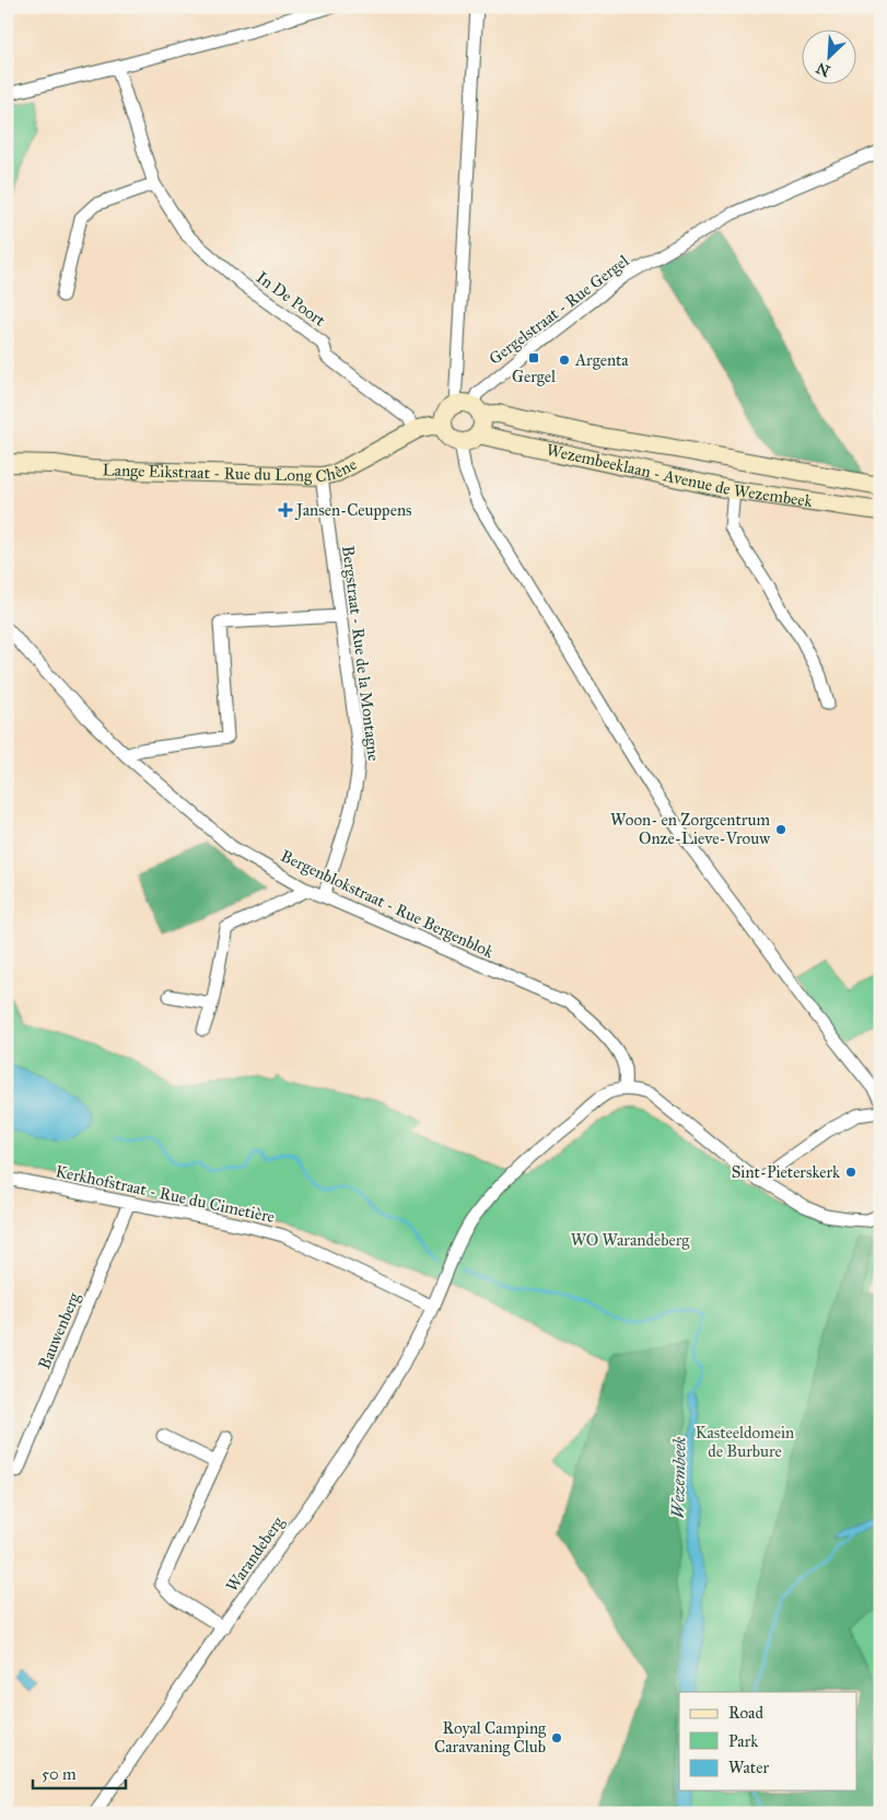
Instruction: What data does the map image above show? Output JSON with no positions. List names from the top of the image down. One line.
{"streets":{"main road":["Lange Eikstraat - Rue du Long Chêne","Wezembeeklaan - Avenue de Wezembeek"],"street":["In De Poort","Gergelstraat - Rue Gergel","Bergstraat - Rue de la Montagne","Bergenblokstraat - Rue Bergenblok","Kerkhofstraat - Rue du Cimetière","Bauwenberg","Warandeberg"]},"crossings":[["In De Poort","Lange Eikstraat - Rue du Long Chêne"],["Gergelstraat - Rue Gergel","Lange Eikstraat - Rue du Long Chêne"],["Gergelstraat - Rue Gergel","Wezembeeklaan - Avenue de Wezembeek"],["Lange Eikstraat - Rue du Long Chêne","Wezembeeklaan - Avenue de Wezembeek"],["Lange Eikstraat - Rue du Long Chêne","Bergstraat - Rue de la Montagne"],["Bergstraat - Rue de la Montagne","Bergenblokstraat - Rue Bergenblok"],["Bergenblokstraat - Rue Bergenblok","Warandeberg"],["Kerkhofstraat - Rue du Cimetière","Bauwenberg"],["Kerkhofstraat - Rue du Cimetière","Warandeberg"]],"water":["Wezembeek"],"parks":["WO Warandeberg","Kasteeldomein de Burbure"],"places":{"transit":["Gergel"],"other":["Argenta","Woon- en Zorgcentrum Onze-Lieve-Vrouw","Sint-Pieterskerk","Royal Camping Caravaning Club"],"health":["Jansen-Ceuppens"]},"legend":["Road","Park","Water"],"scale_bar":"50 m","north":"bottom left"}
